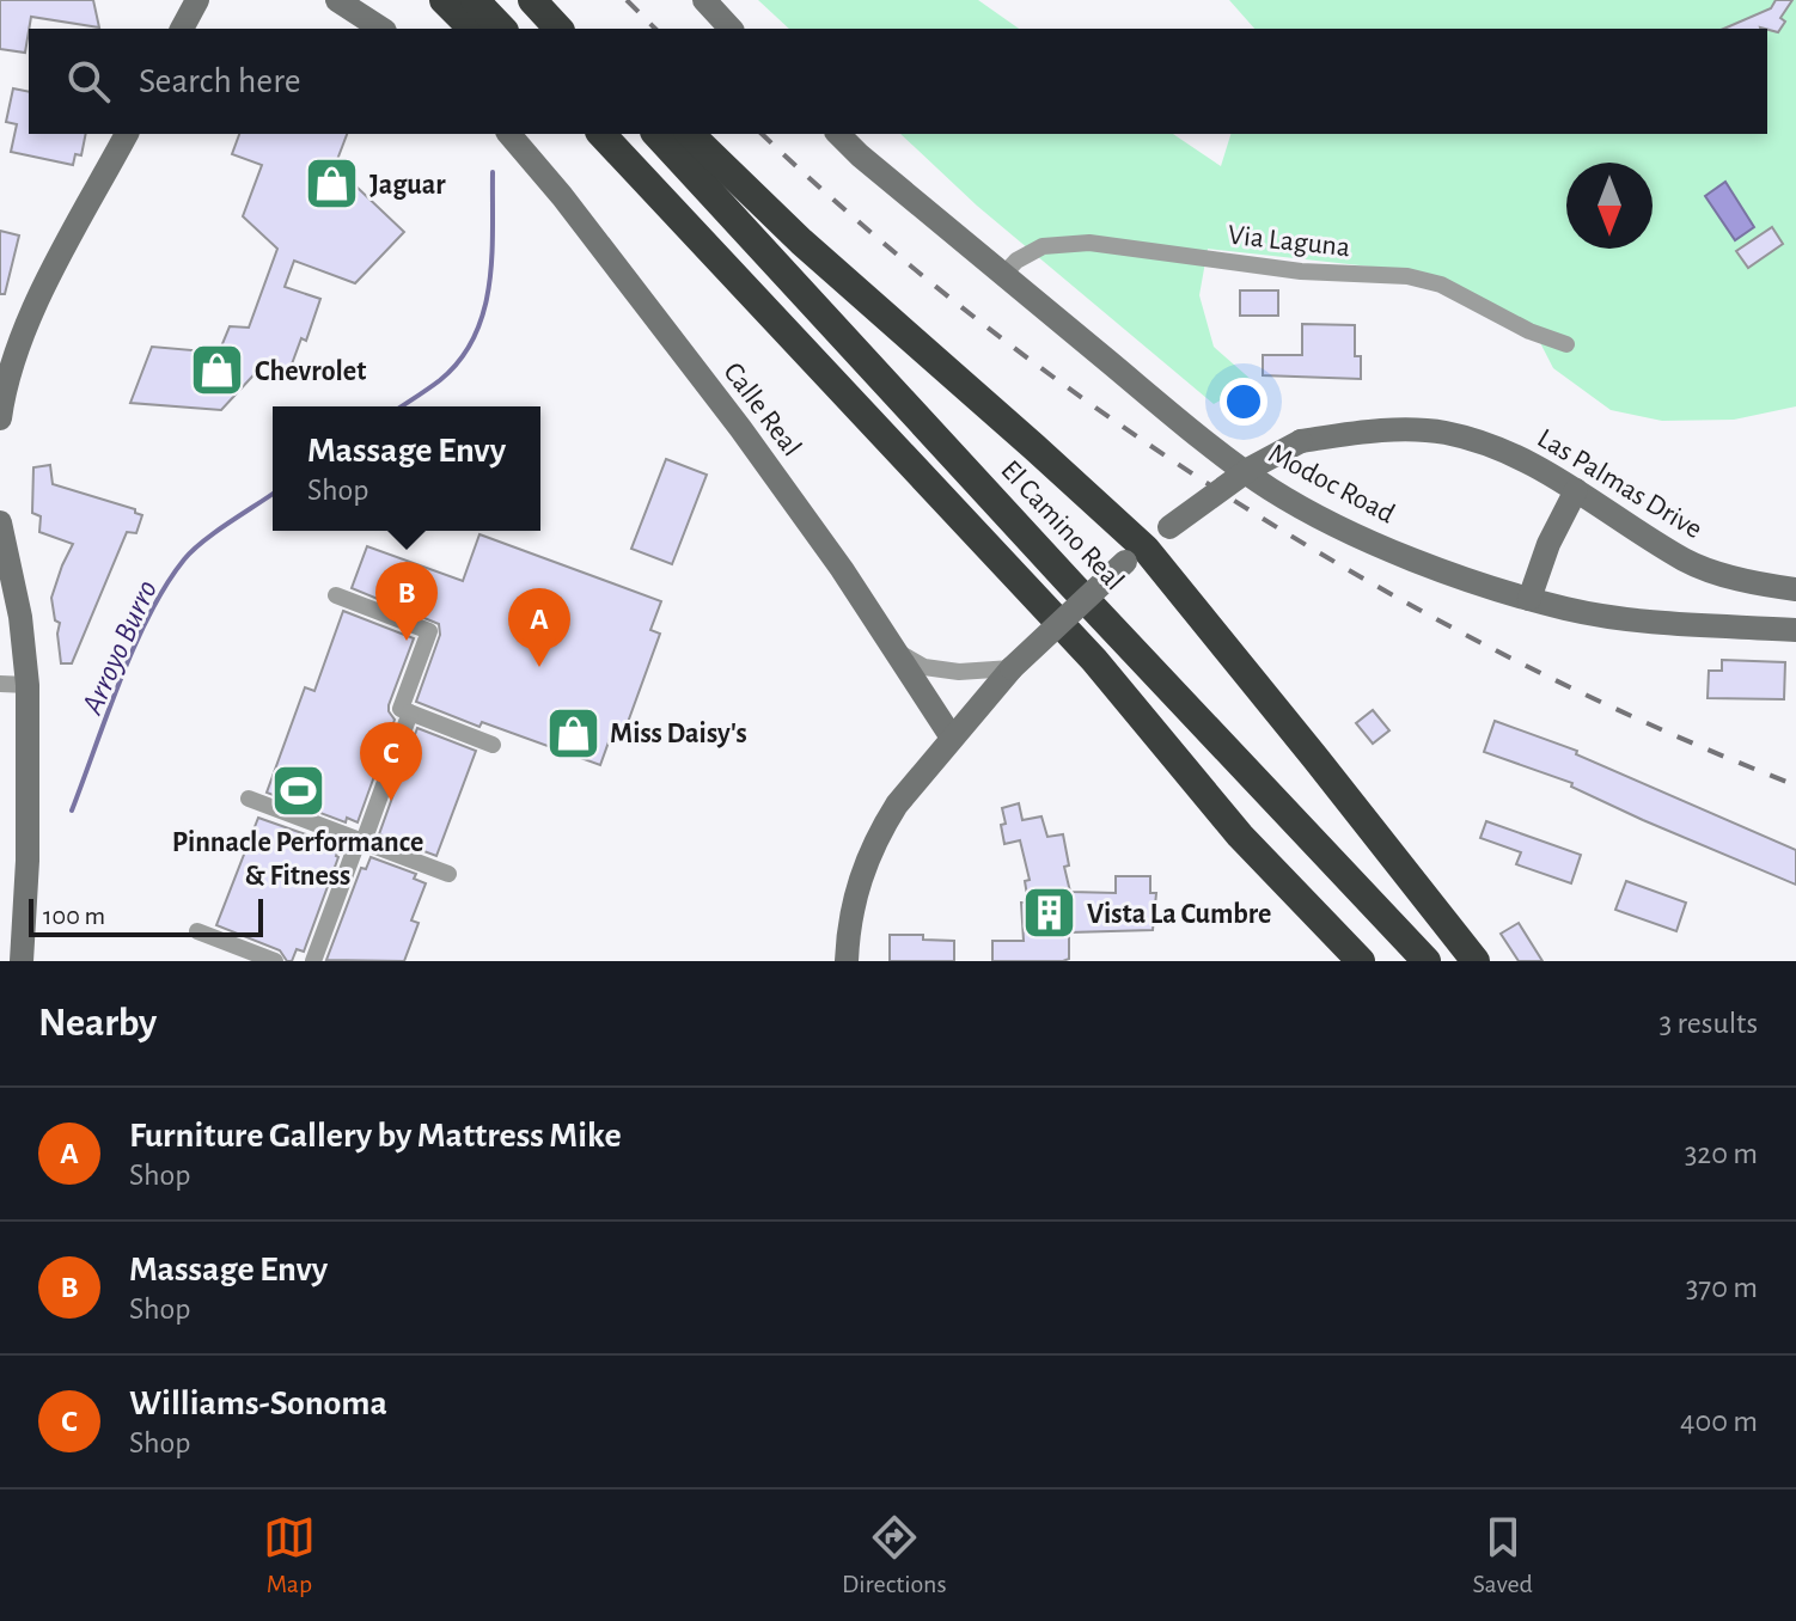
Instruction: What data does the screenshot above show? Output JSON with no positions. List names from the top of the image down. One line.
{"streets":{"highway":["El Camino Real"],"street":["Via Laguna","Calle Real","Modoc Road","Las Palmas Drive"]},"crossings":[["Via Laguna","Modoc Road"],["Calle Real","Las Palmas Drive"]],"water":["Arroyo Burro"],"places":{"shop":["Jaguar","Chevrolet","Miss Daisy's"],"sports":["Pinnacle Performance & Fitness"],"building":["Vista La Cumbre"]},"scale_bar":"100 m","north":"bottom","page":{"search":"Search here","popup":["Massage Envy","Shop"],"pins":["B","A","C"],"scale":"100 m","heading":["Nearby","3 results"],"list":[{"mark":"A","name":"Furniture Gallery by Mattress Mike","note":"Shop","value":"320 m"},{"mark":"B","name":"Massage Envy","note":"Shop","value":"370 m"},{"mark":"C","name":"Williams-Sonoma","note":"Shop","value":"400 m"}],"nav":["Map","Directions","Saved"]}}
